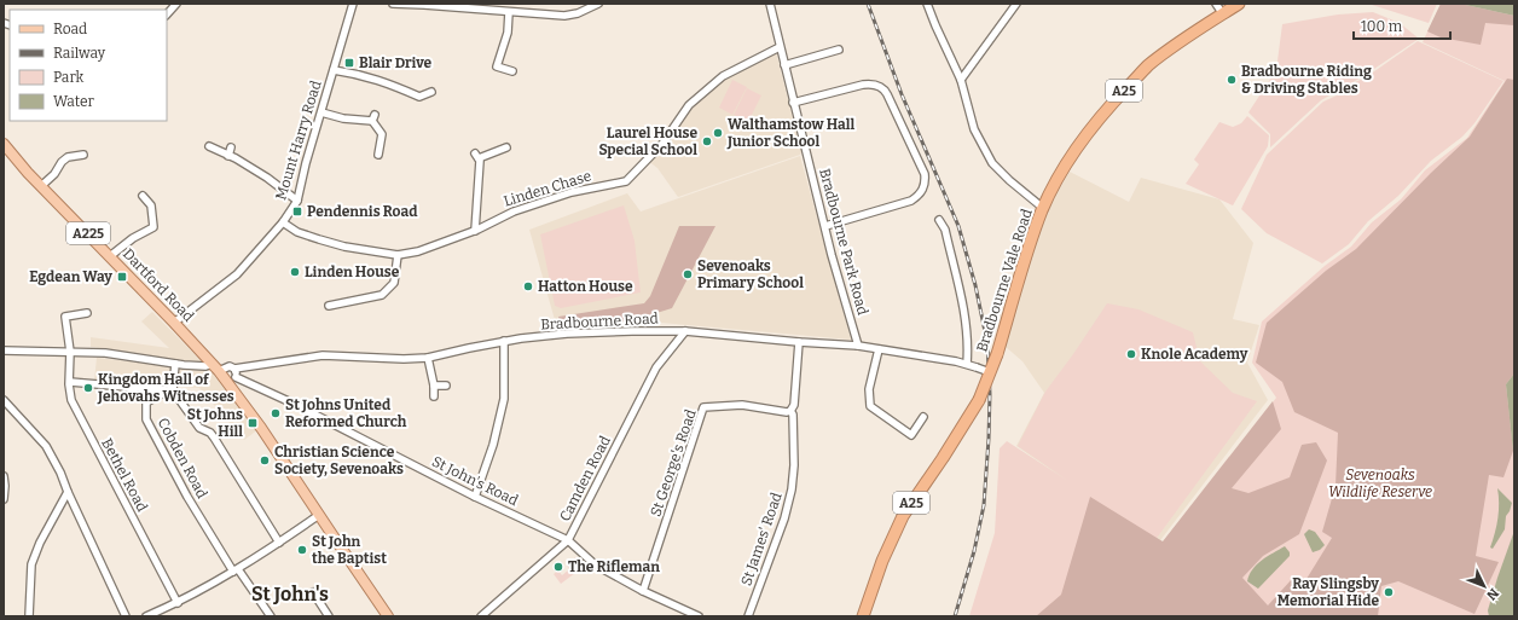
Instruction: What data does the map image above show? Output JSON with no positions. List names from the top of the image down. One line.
{"streets":{"highway":["A25","Bradbourne Vale Road"],"main road":["A225","Dartford Road"],"street":["Mount Harry Road","Linden Chase","Bradbourne Park Road","Bradbourne Road","Cobden Road","St George's Road","Bethel Road","Camden Road","St John's Road","St James' Road"]},"crossings":[["Mount Harry Road","Linden Chase"],["Mount Harry Road","Dartford Road"],["Linden Chase","Bradbourne Park Road"],["A225","Dartford Road"],["A225","Bradbourne Road"],["A225","St John's Road"],["Bradbourne Park Road","Bradbourne Road"],["Bradbourne Vale Road","Bradbourne Road"],["Bradbourne Road","Camden Road"],["Bradbourne Road","St John's Road"],["St George's Road","St John's Road"],["St George's Road","St James' Road"],["Camden Road","St John's Road"]],"districts":["St John's"],"parks":["Sevenoaks Wildlife Reserve"],"places":{"transit":["Blair Drive","Pendennis Road","Egdean Way","St Johns Hill"],"other":["Bradbourne Riding & Driving Stables","Walthamstow Hall Junior School","Laurel House Special School","Linden House","Sevenoaks Primary School","Hatton House","Knole Academy","Kingdom Hall of Jehovahs Witnesses","St Johns United Reformed Church","Christian Science Society, Sevenoaks","St John the Baptist","The Rifleman","Ray Slingsby Memorial Hide"]},"legend":["Road","Railway","Park","Water"],"scale_bar":"100 m","north":"bottom right"}
